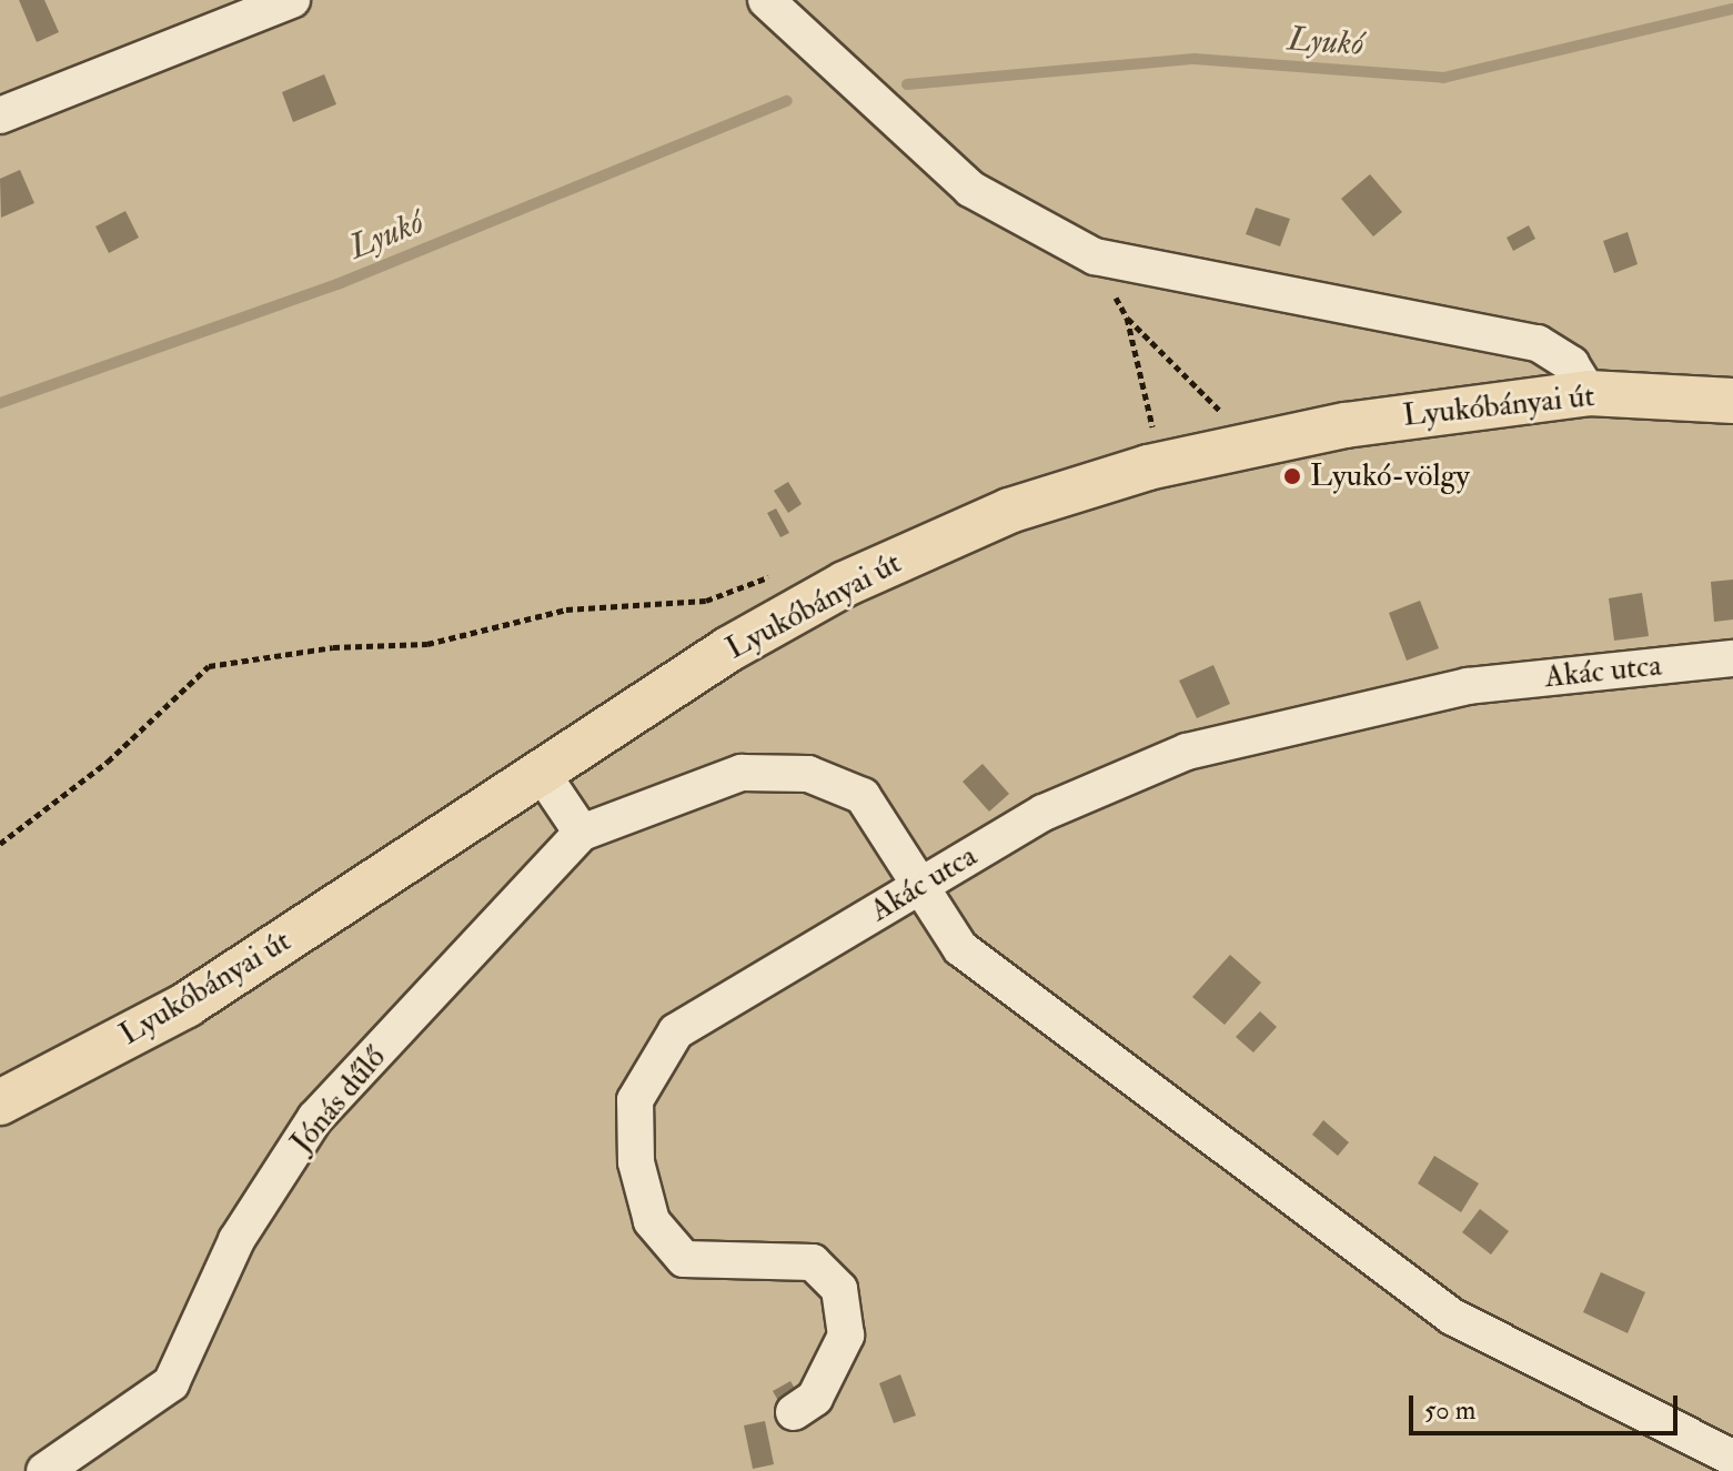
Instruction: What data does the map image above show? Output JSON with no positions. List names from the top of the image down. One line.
{"streets":{"main road":["Lyukóbányai út"],"street":["Akác utca","Jónás dűlő"]},"water":["Lyukó"],"places":["Lyukó-völgy"],"scale_bar":"50 m"}
